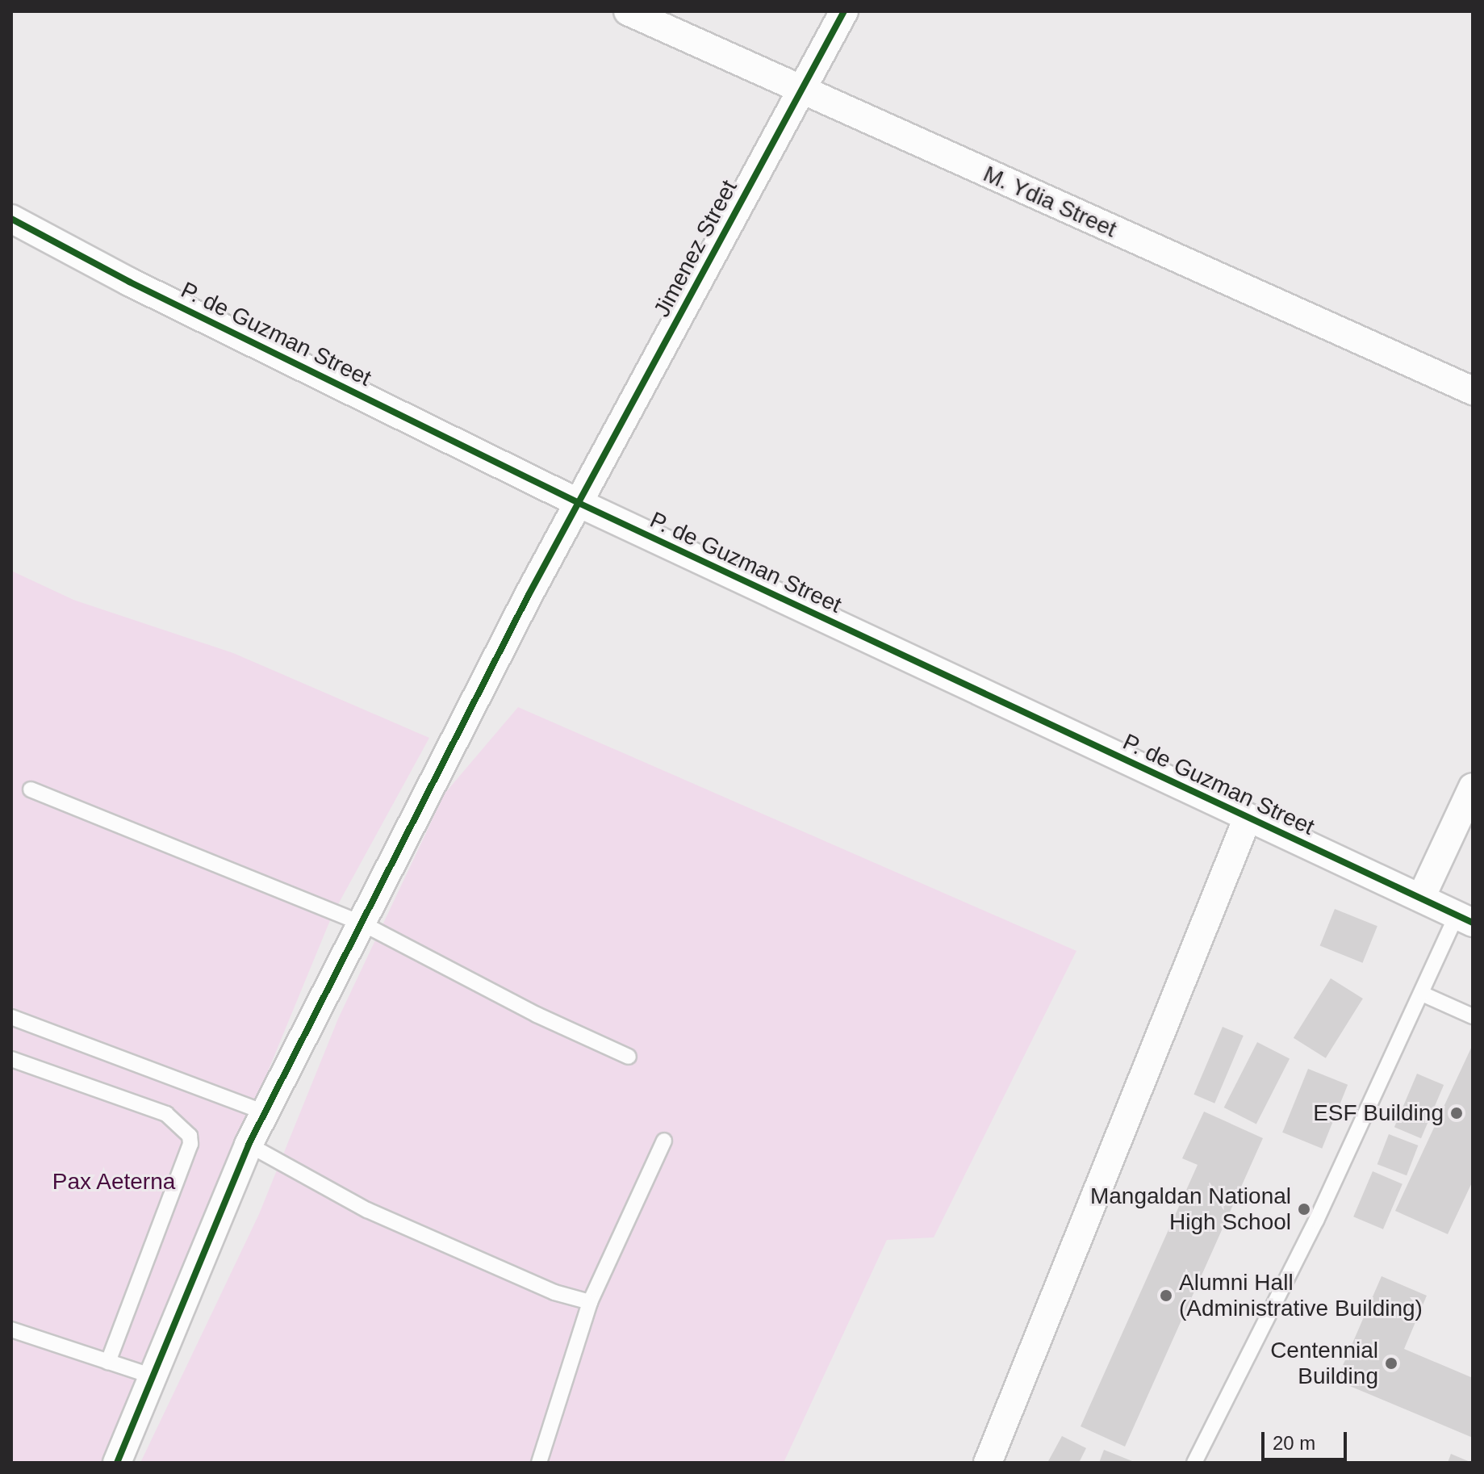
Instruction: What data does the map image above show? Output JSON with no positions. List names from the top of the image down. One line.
{"streets":{"street":["M. Ydia Street","Jimenez Street","P. de Guzman Street"]},"crossings":[["M. Ydia Street","Jimenez Street"],["Jimenez Street","P. de Guzman Street"]],"parks":["Pax Aeterna"],"places":["ESF Building","Mangaldan National High School","Alumni Hall (Administrative Building)","Centennial Building"],"scale_bar":"20 m"}
